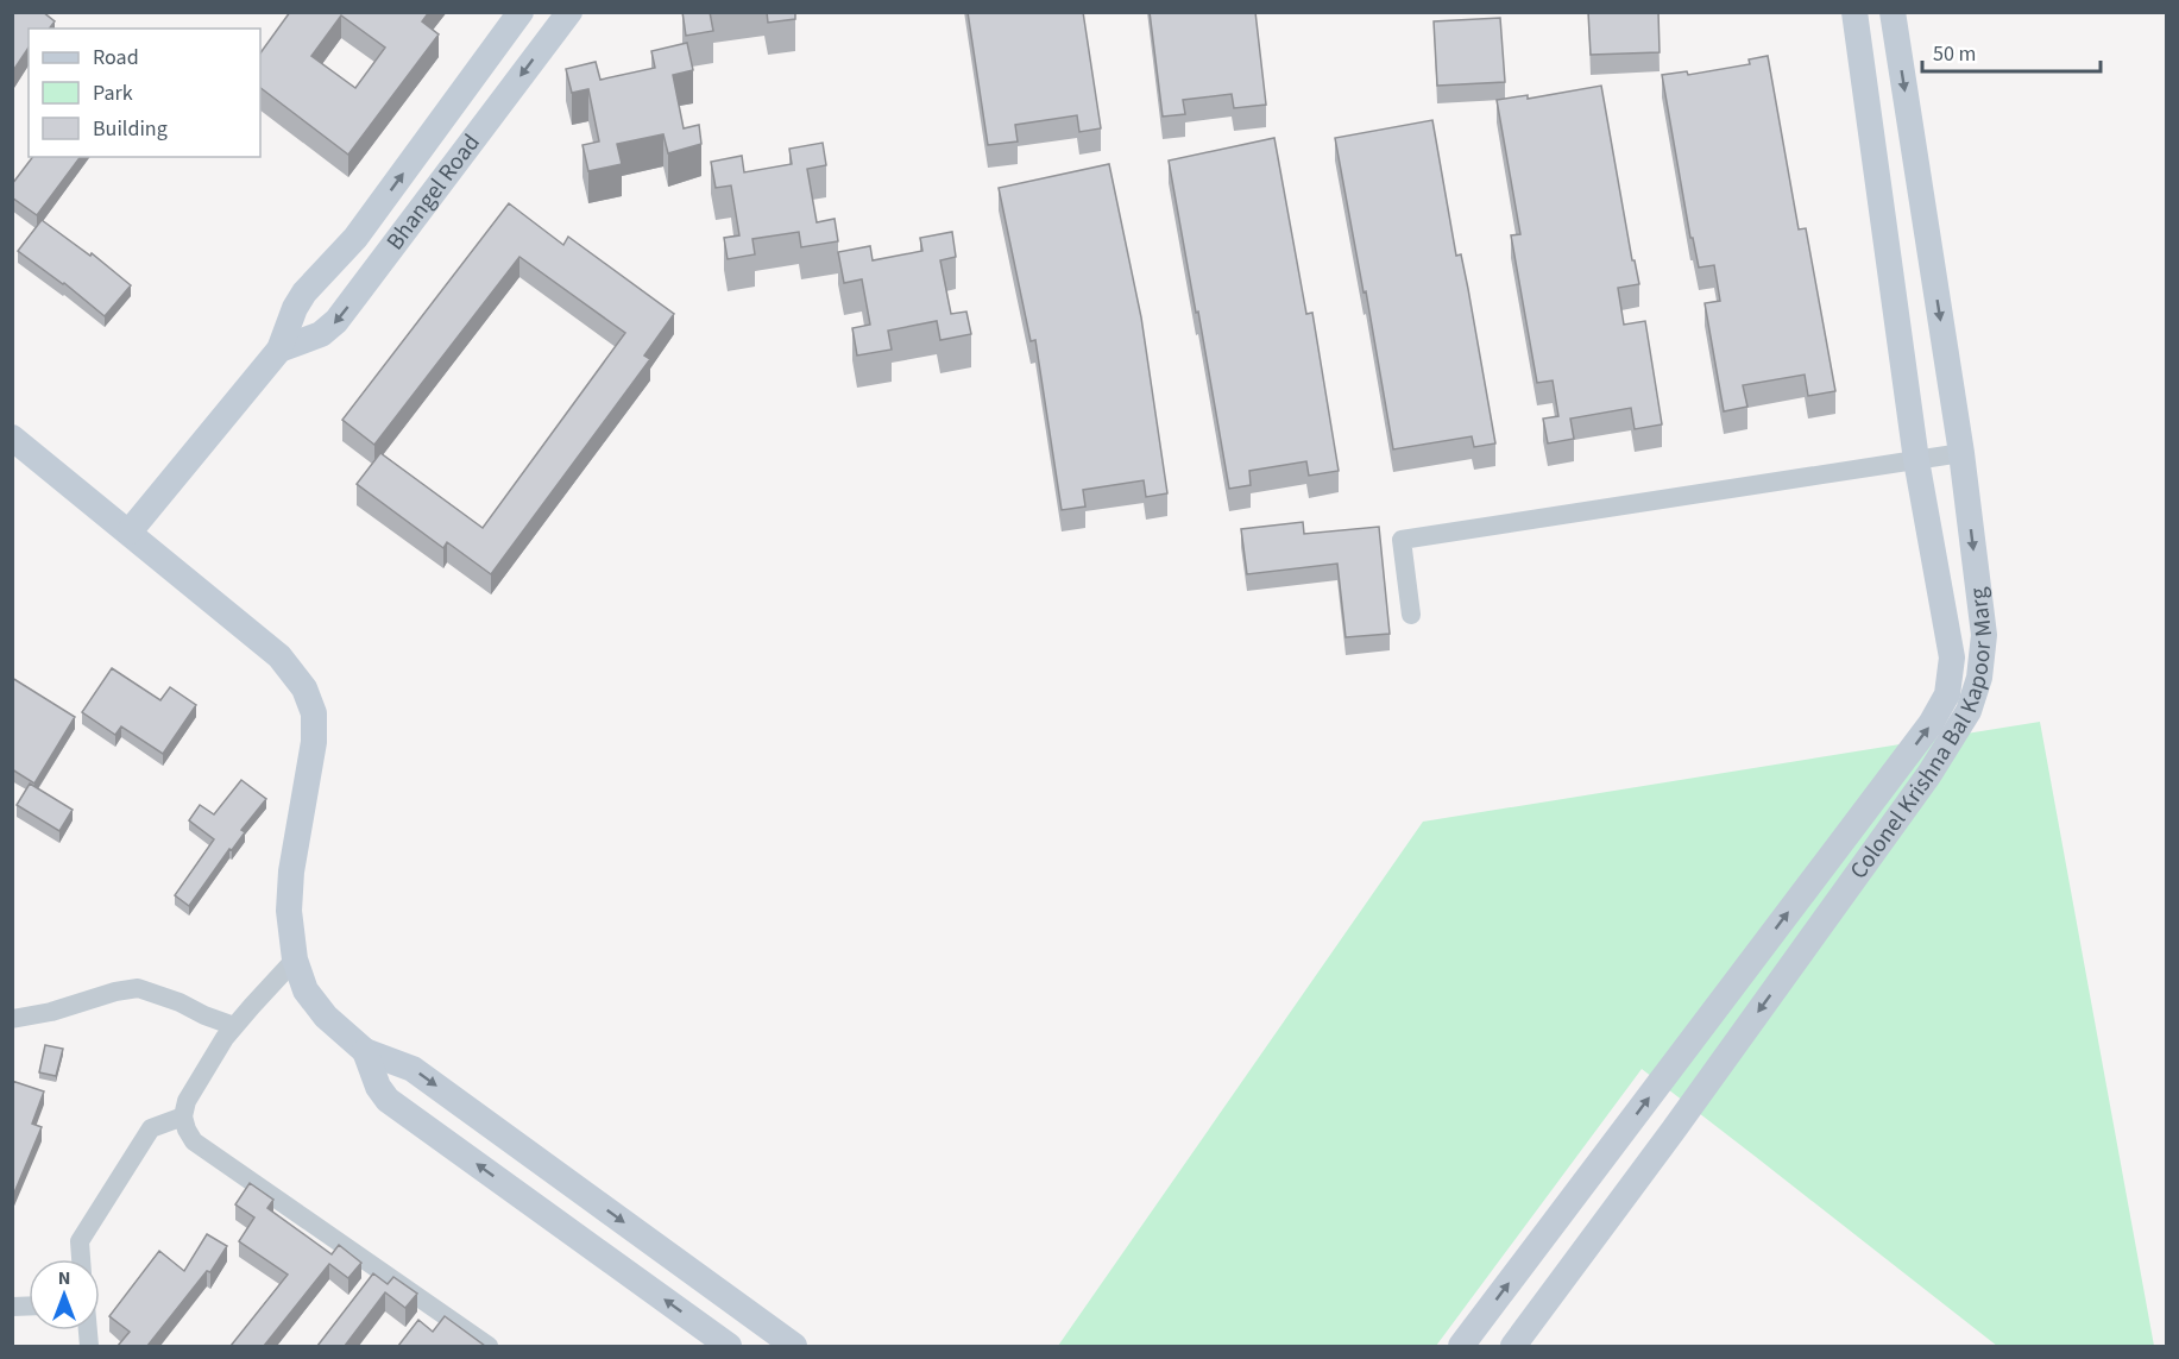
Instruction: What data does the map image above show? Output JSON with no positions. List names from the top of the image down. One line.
{"streets":{"street":["Bhangel Road","Colonel Krishna Bal Kapoor Marg"]},"legend":["Road","Park","Building"],"scale_bar":"50 m","north":"top"}
